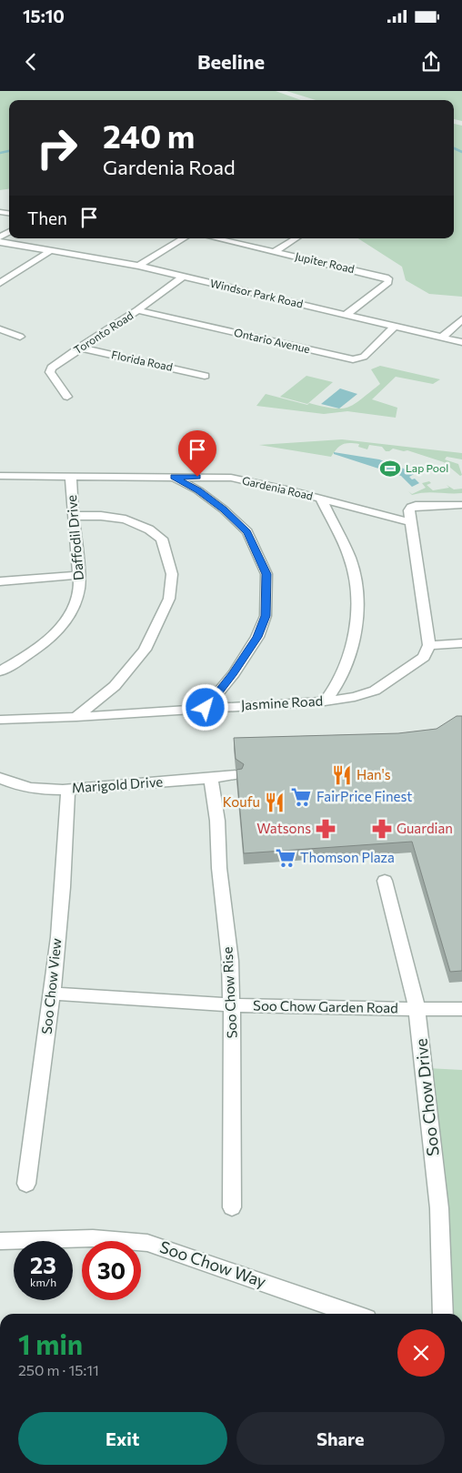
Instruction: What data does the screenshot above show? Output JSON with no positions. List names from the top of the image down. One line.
{"streets":{"street":["Jupiter Road","Windsor Park Road","Toronto Road","Ontario Avenue","Florida Road","Gardenia Road","Daffodil Drive","Jasmine Road","Marigold Drive","Soo Chow View","Soo Chow Rise","Soo Chow Garden Road","Soo Chow Drive","Soo Chow Way"]},"crossings":[["Jupiter Road","Windsor Park Road"],["Windsor Park Road","Toronto Road"],["Windsor Park Road","Ontario Avenue"],["Toronto Road","Ontario Avenue"],["Toronto Road","Florida Road"],["Gardenia Road","Daffodil Drive"],["Marigold Drive","Soo Chow View"],["Marigold Drive","Soo Chow Rise"],["Soo Chow View","Soo Chow Garden Road"],["Soo Chow Rise","Soo Chow Garden Road"],["Soo Chow Garden Road","Soo Chow Drive"]],"places":{"sports":["Lap Pool"],"restaurant":["Han's","Koufu"],"supermarket":["FairPrice Finest","Thomson Plaza"],"pharmacy":["Watsons","Guardian"]},"page":{"status":"15:10","header":"Beeline","turn":["240 m","Gardenia Road"],"then":"Then","speed":"23 km/h","limit":"30","heading":["1 min","250 m · 15:11"],"buttons":["Exit","Share"]}}
